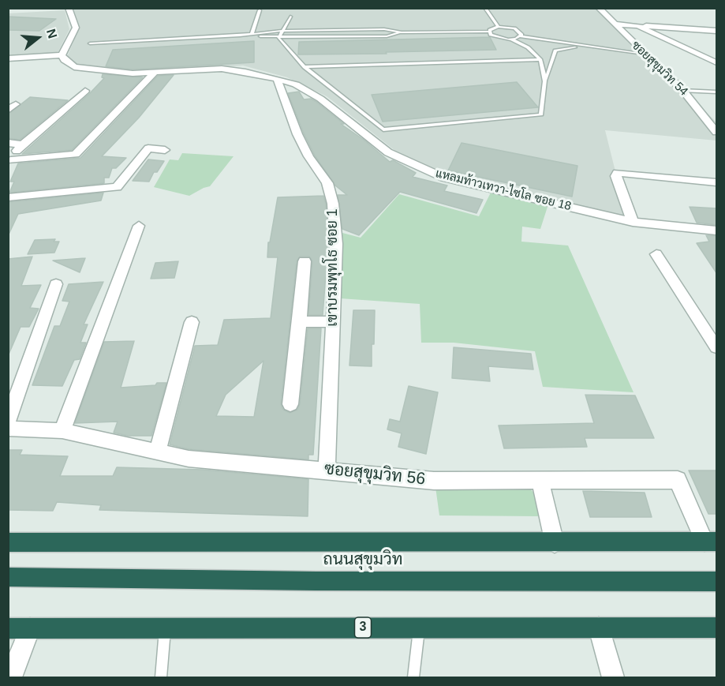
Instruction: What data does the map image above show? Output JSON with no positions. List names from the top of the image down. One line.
{"streets":{"highway":["ถนนสุขุมวิท","3"],"street":["ซอยสุขุมวิท 54","แหลมท้าวเทวา-ไซโล ซอย 18","เขาบรมพุทโธ ซอย 1","ซอยสุขุมวิท 56"]},"crossings":[["แหลมท้าวเทวา-ไซโล ซอย 18","เขาบรมพุทโธ ซอย 1"],["เขาบรมพุทโธ ซอย 1","ซอยสุขุมวิท 56"],["ซอยสุขุมวิท 56","ถนนสุขุมวิท"]],"north":"right"}
